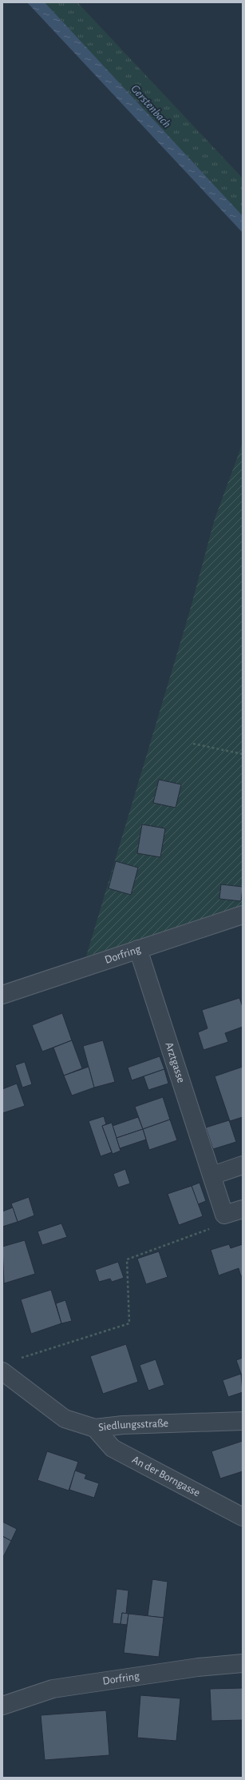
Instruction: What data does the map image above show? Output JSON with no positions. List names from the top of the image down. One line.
{"streets":{"street":["Dorfring","Arztgasse","Siedlungsstraße","An der Borngasse"]},"crossings":[["Dorfring","Arztgasse"],["Siedlungsstraße","An der Borngasse"]],"water":["Gerstenbach"]}
